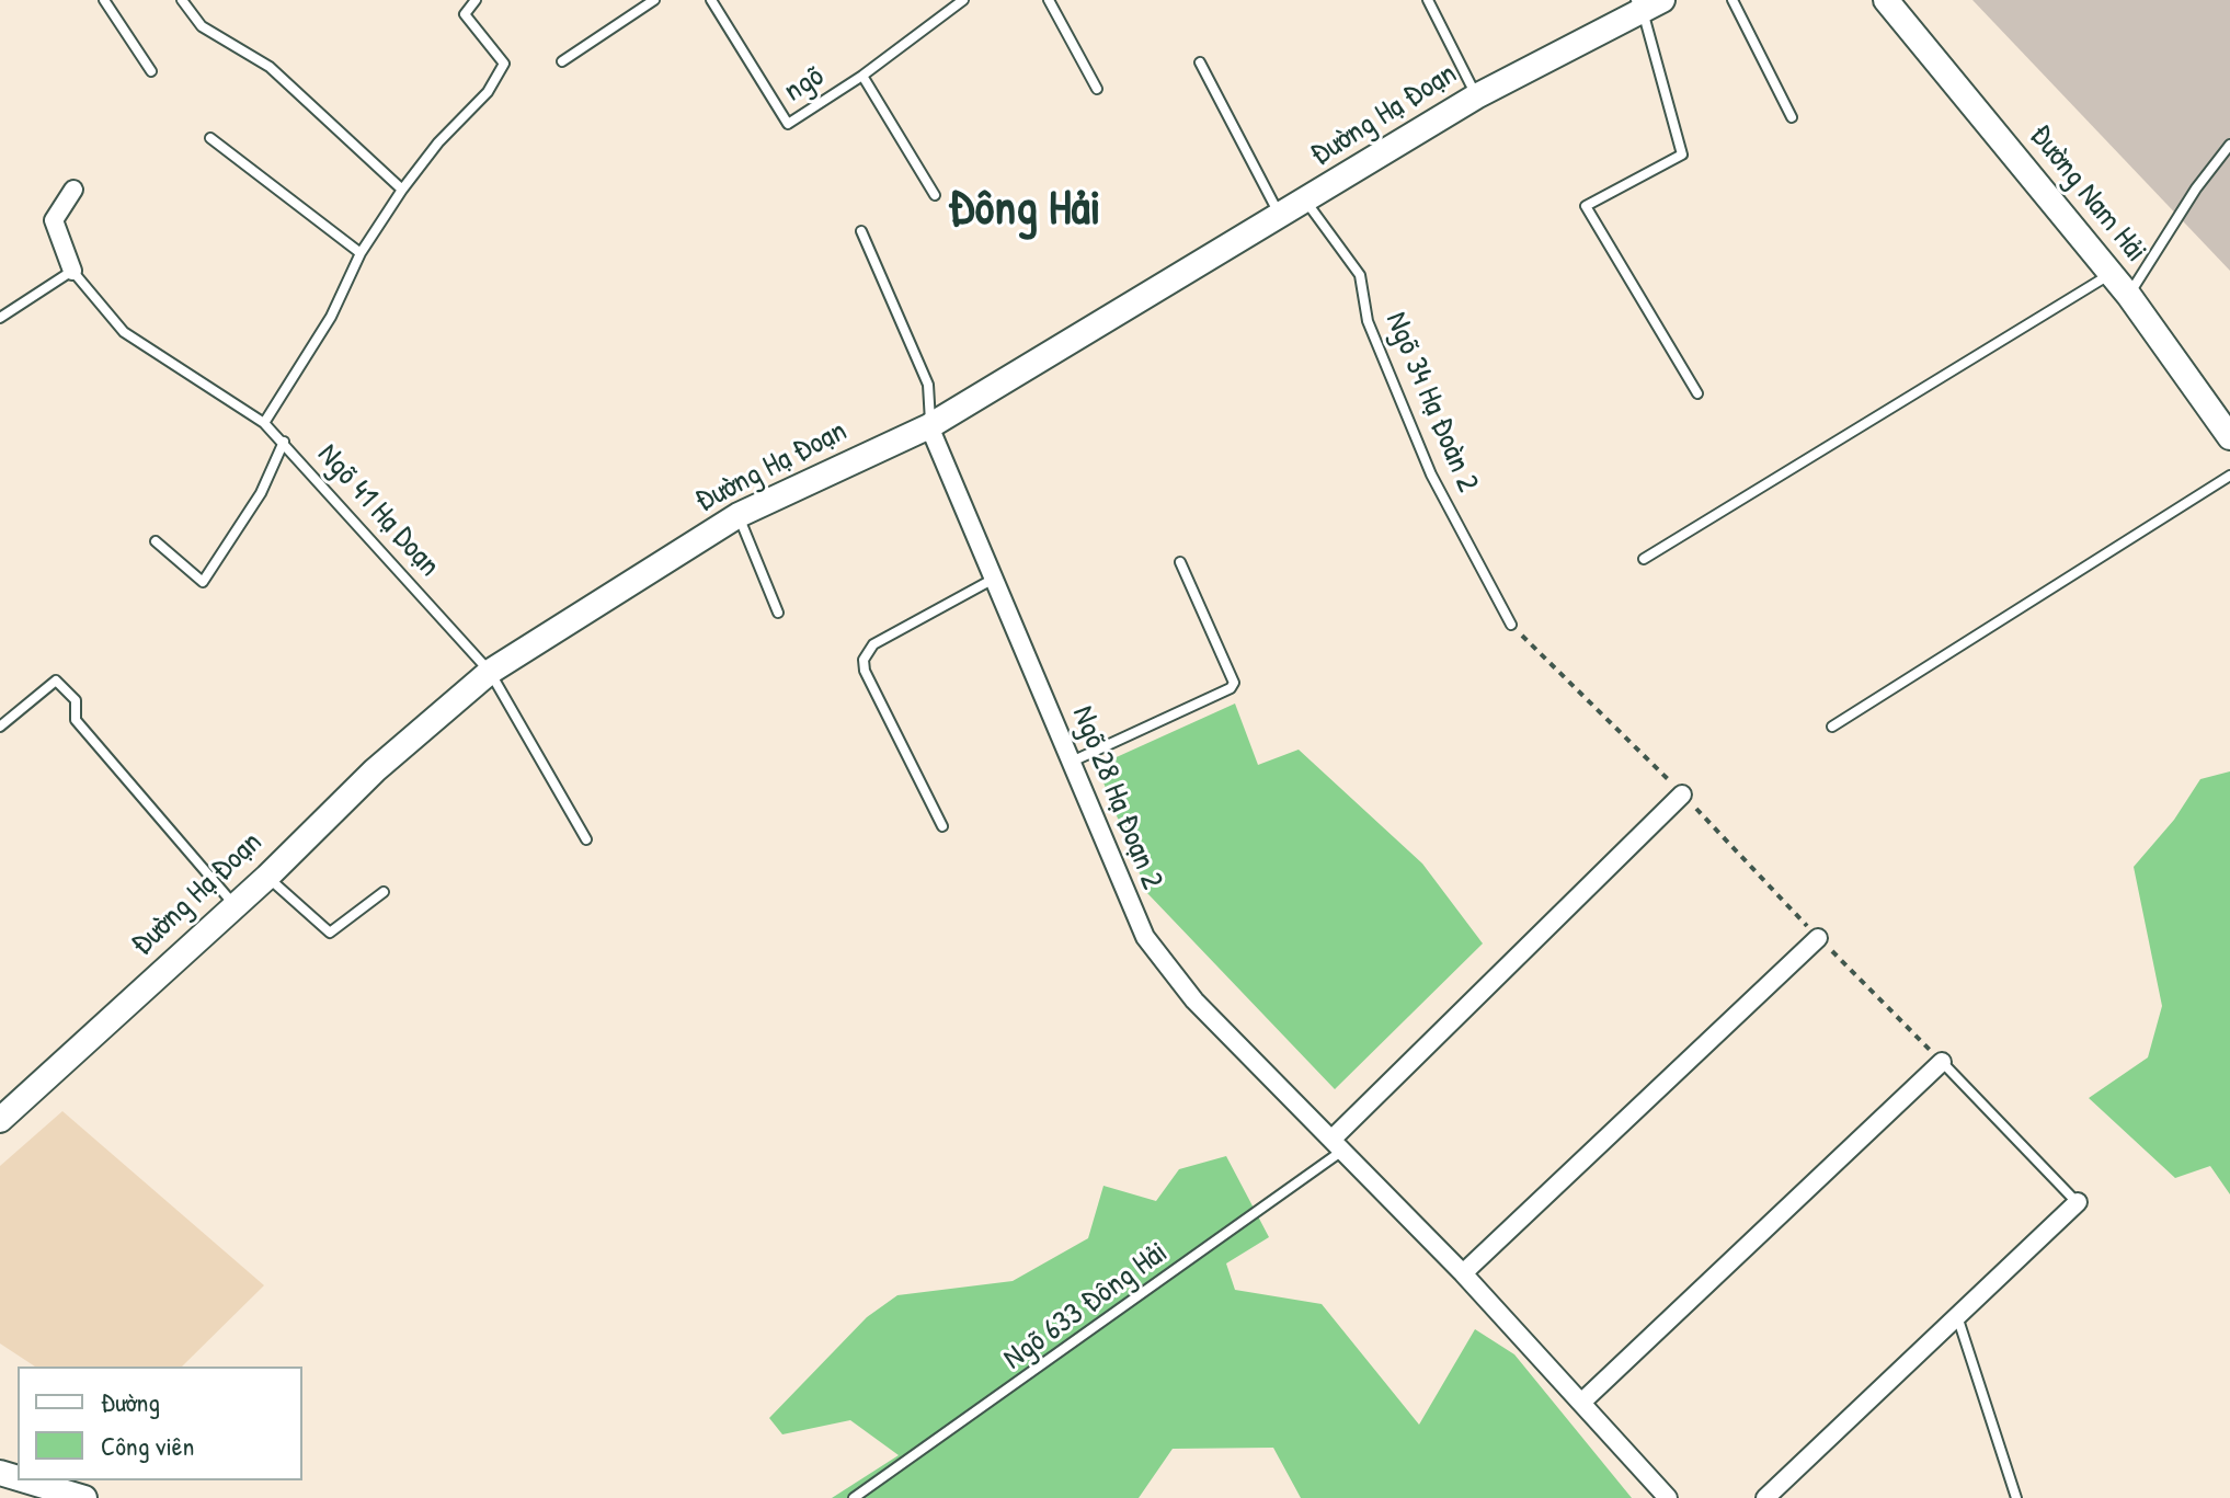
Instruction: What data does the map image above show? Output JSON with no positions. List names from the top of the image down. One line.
{"streets":{"street":["Đường Hạ Đoạn","Đường Nam Hải","Ngõ 28 Hạ Đoạn 2"],"lane":["ngõ","Ngõ 34 Hạ Đoàn 2","Ngõ 41 Hạ Doạn","Ngõ 633 Đông Hải"]},"crossings":[["Đường Hạ Đoạn","Ngõ 34 Hạ Đoàn 2"],["Đường Hạ Đoạn","Ngõ 41 Hạ Doạn"],["Đường Hạ Đoạn","Ngõ 28 Hạ Đoạn 2"],["Ngõ 28 Hạ Đoạn 2","Ngõ 633 Đông Hải"]],"districts":["Đông Hải"],"legend":["Đường","Công viên"]}
